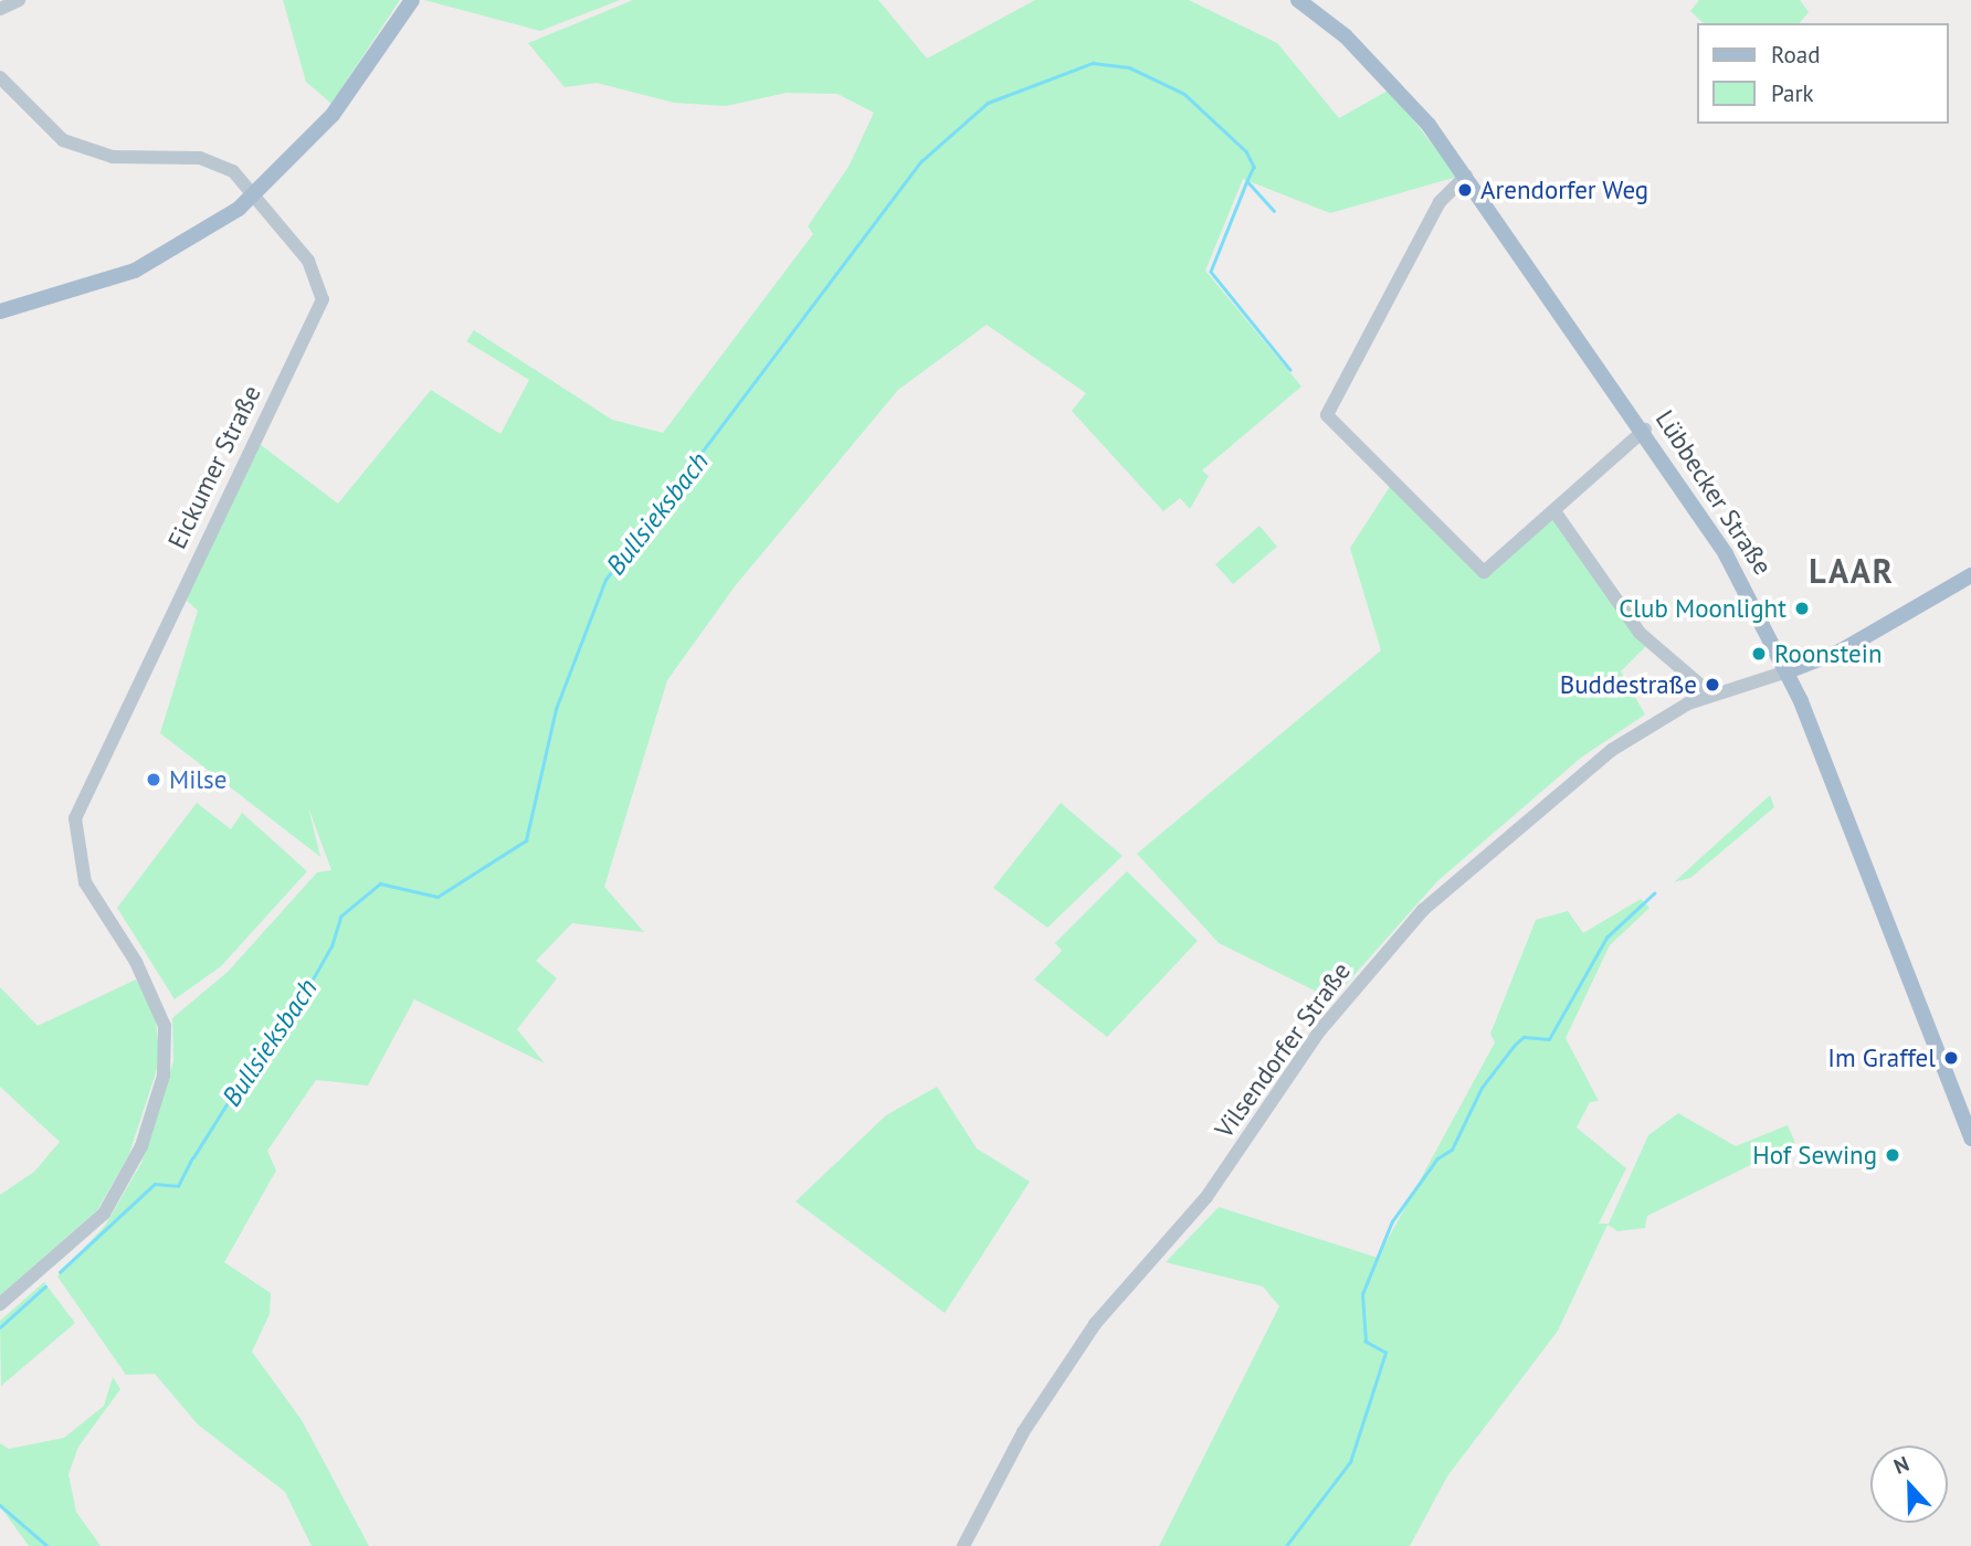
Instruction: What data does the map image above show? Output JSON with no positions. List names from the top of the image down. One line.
{"streets":{"main road":["Lübbecker Straße"],"street":["Eickumer Straße","Vilsendorfer Straße"]},"crossings":[["Lübbecker Straße","Vilsendorfer Straße"]],"districts":["LAAR"],"water":["Bullsieksbach"],"places":["Arendorfer Weg","Club Moonlight","Roonstein","Buddestraße","Milse","Im Graffel","Hof Sewing"],"legend":["Road","Park"],"north":"top"}
